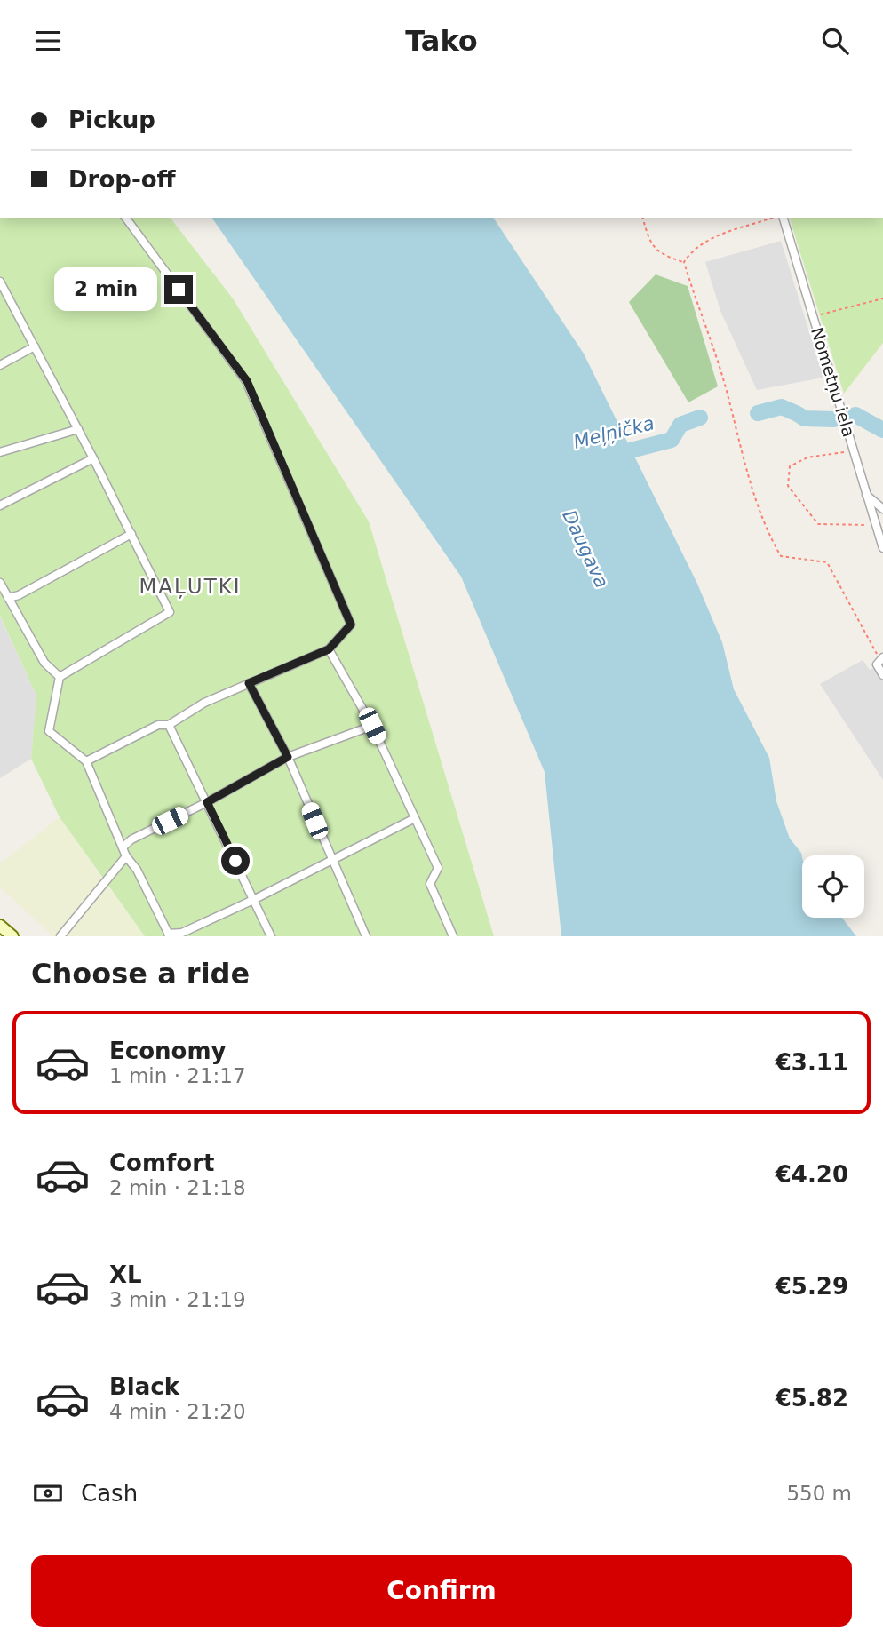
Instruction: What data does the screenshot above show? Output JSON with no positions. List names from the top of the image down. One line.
{"streets":{"street":["Nometņu iela"]},"districts":["MAĻUTKI"],"water":["Meļņička","Daugava"],"page":{"header":"Tako","banner":["Pickup","Drop-off"],"bubble":"2 min","heading":"Choose a ride","list":[{"name":"Economy","note":"1 min · 21:17","value":"€3.11"},{"name":"Comfort","note":"2 min · 21:18","value":"€4.20"},{"name":"XL","note":"3 min · 21:19","value":"€5.29"},{"name":"Black","note":"4 min · 21:20","value":"€5.82"}],"pay":["Cash","550 m"],"buttons":"Confirm"}}
